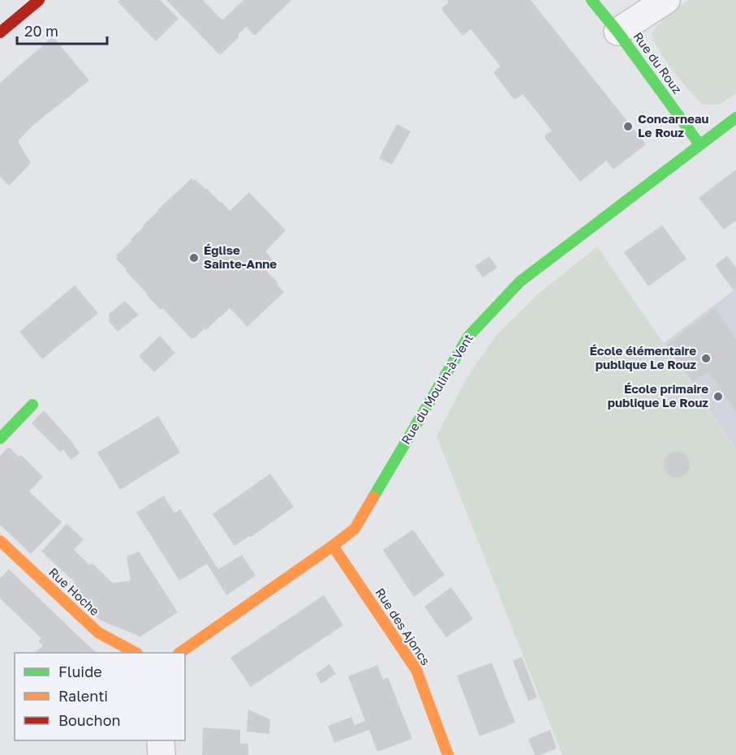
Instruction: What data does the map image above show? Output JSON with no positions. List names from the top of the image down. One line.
{"streets":{"street":["Rue du Rouz","Rue du Moulin-à-Vent","Rue Hoche","Rue des Ajoncs"]},"crossings":[["Rue du Rouz","Rue du Moulin-à-Vent"],["Rue du Moulin-à-Vent","Rue des Ajoncs"]],"places":["Concarneau Le Rouz","Église Sainte-Anne","École élémentaire publique Le Rouz","École primaire publique Le Rouz"],"legend":["Fluide","Ralenti","Bouchon"],"scale_bar":"20 m"}
